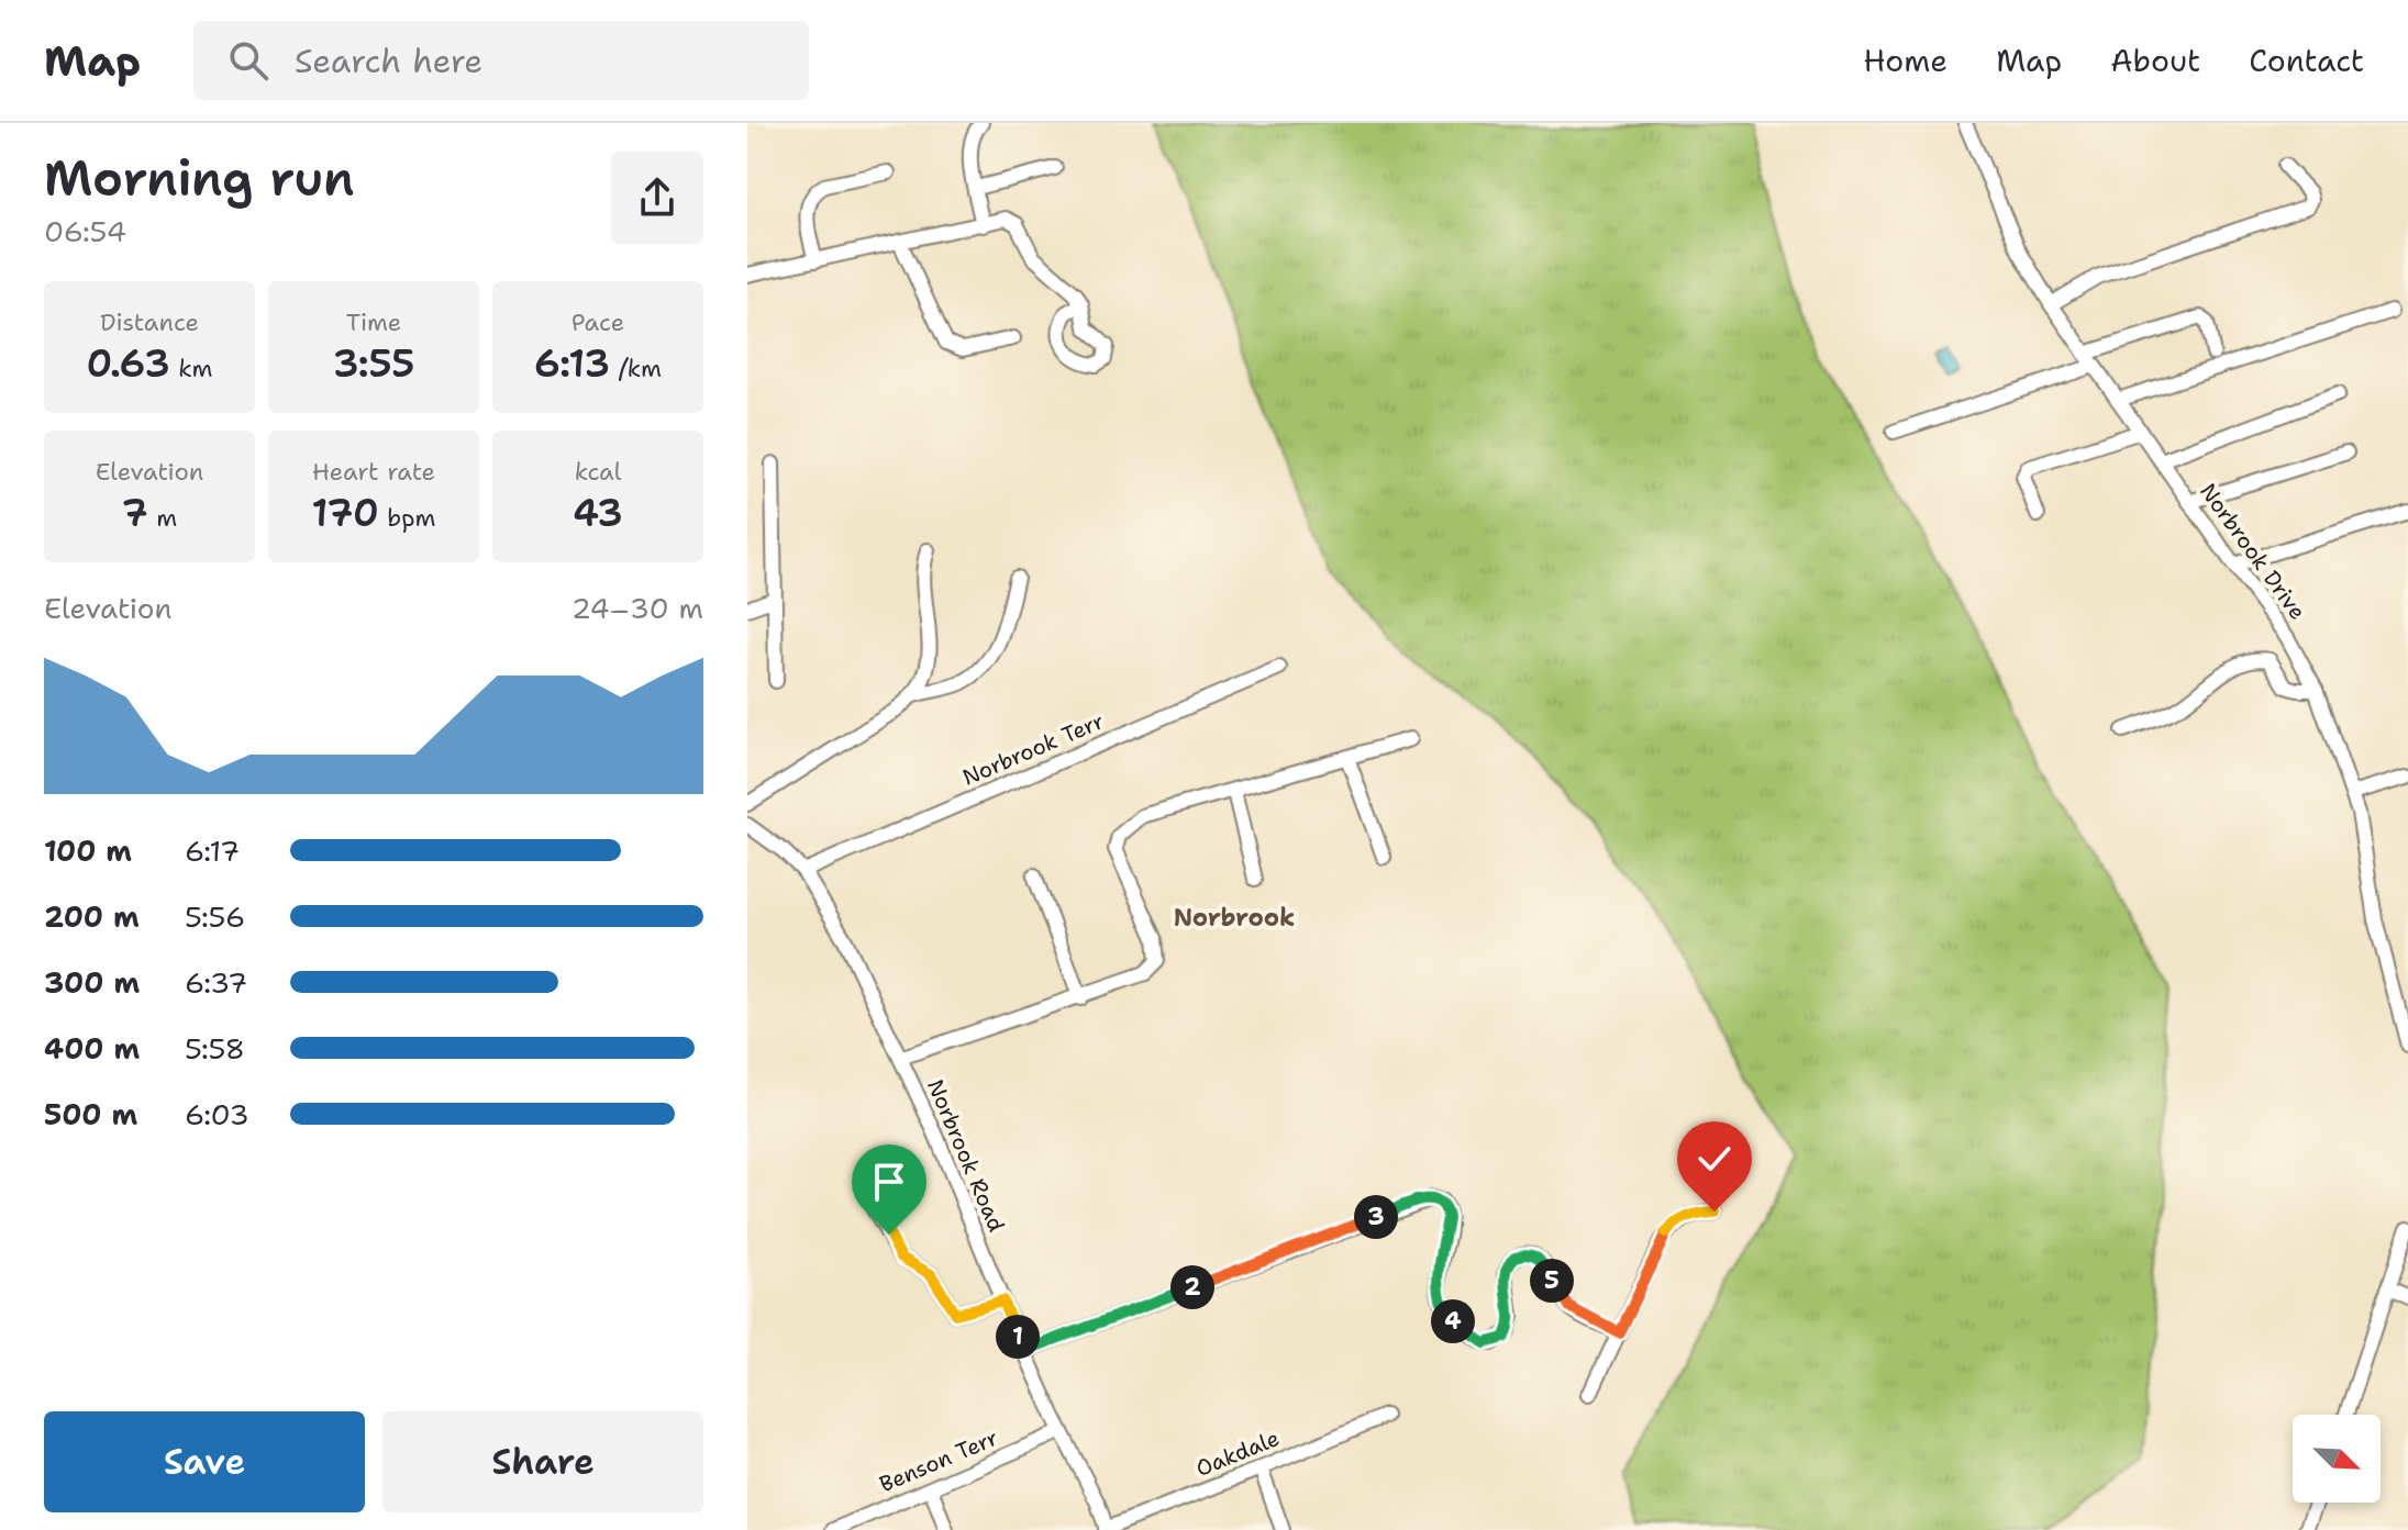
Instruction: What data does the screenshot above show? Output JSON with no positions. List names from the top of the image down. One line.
{"streets":{"street":["Norbrook Drive","Norbrook Terr","Norbrook Road","Oakdale","Benson Terr"]},"crossings":[["Norbrook Terr","Norbrook Road"],["Norbrook Road","Oakdale"],["Norbrook Road","Benson Terr"]],"districts":["Norbrook"],"north":"bottom right","page":{"header":"Map","search":"Search here","nav":["Home","Map","About","Contact"],"heading":["Morning run","06:54"],"stats":[["Distance","0.63 km"],["Time","3:55"],["Pace","6:13 /km"],["Elevation","7 m"],["Heart rate","170 bpm"],["kcal","43"]],"chart":["Elevation","24–30 m"],"list":[{"name":"100 m","note":"6:17"},{"name":"200 m","note":"5:56"},{"name":"300 m","note":"6:37"},{"name":"400 m","note":"5:58"},{"name":"500 m","note":"6:03"}],"pins":["3","5","2","4","1"],"buttons":["Save","Share"]}}
